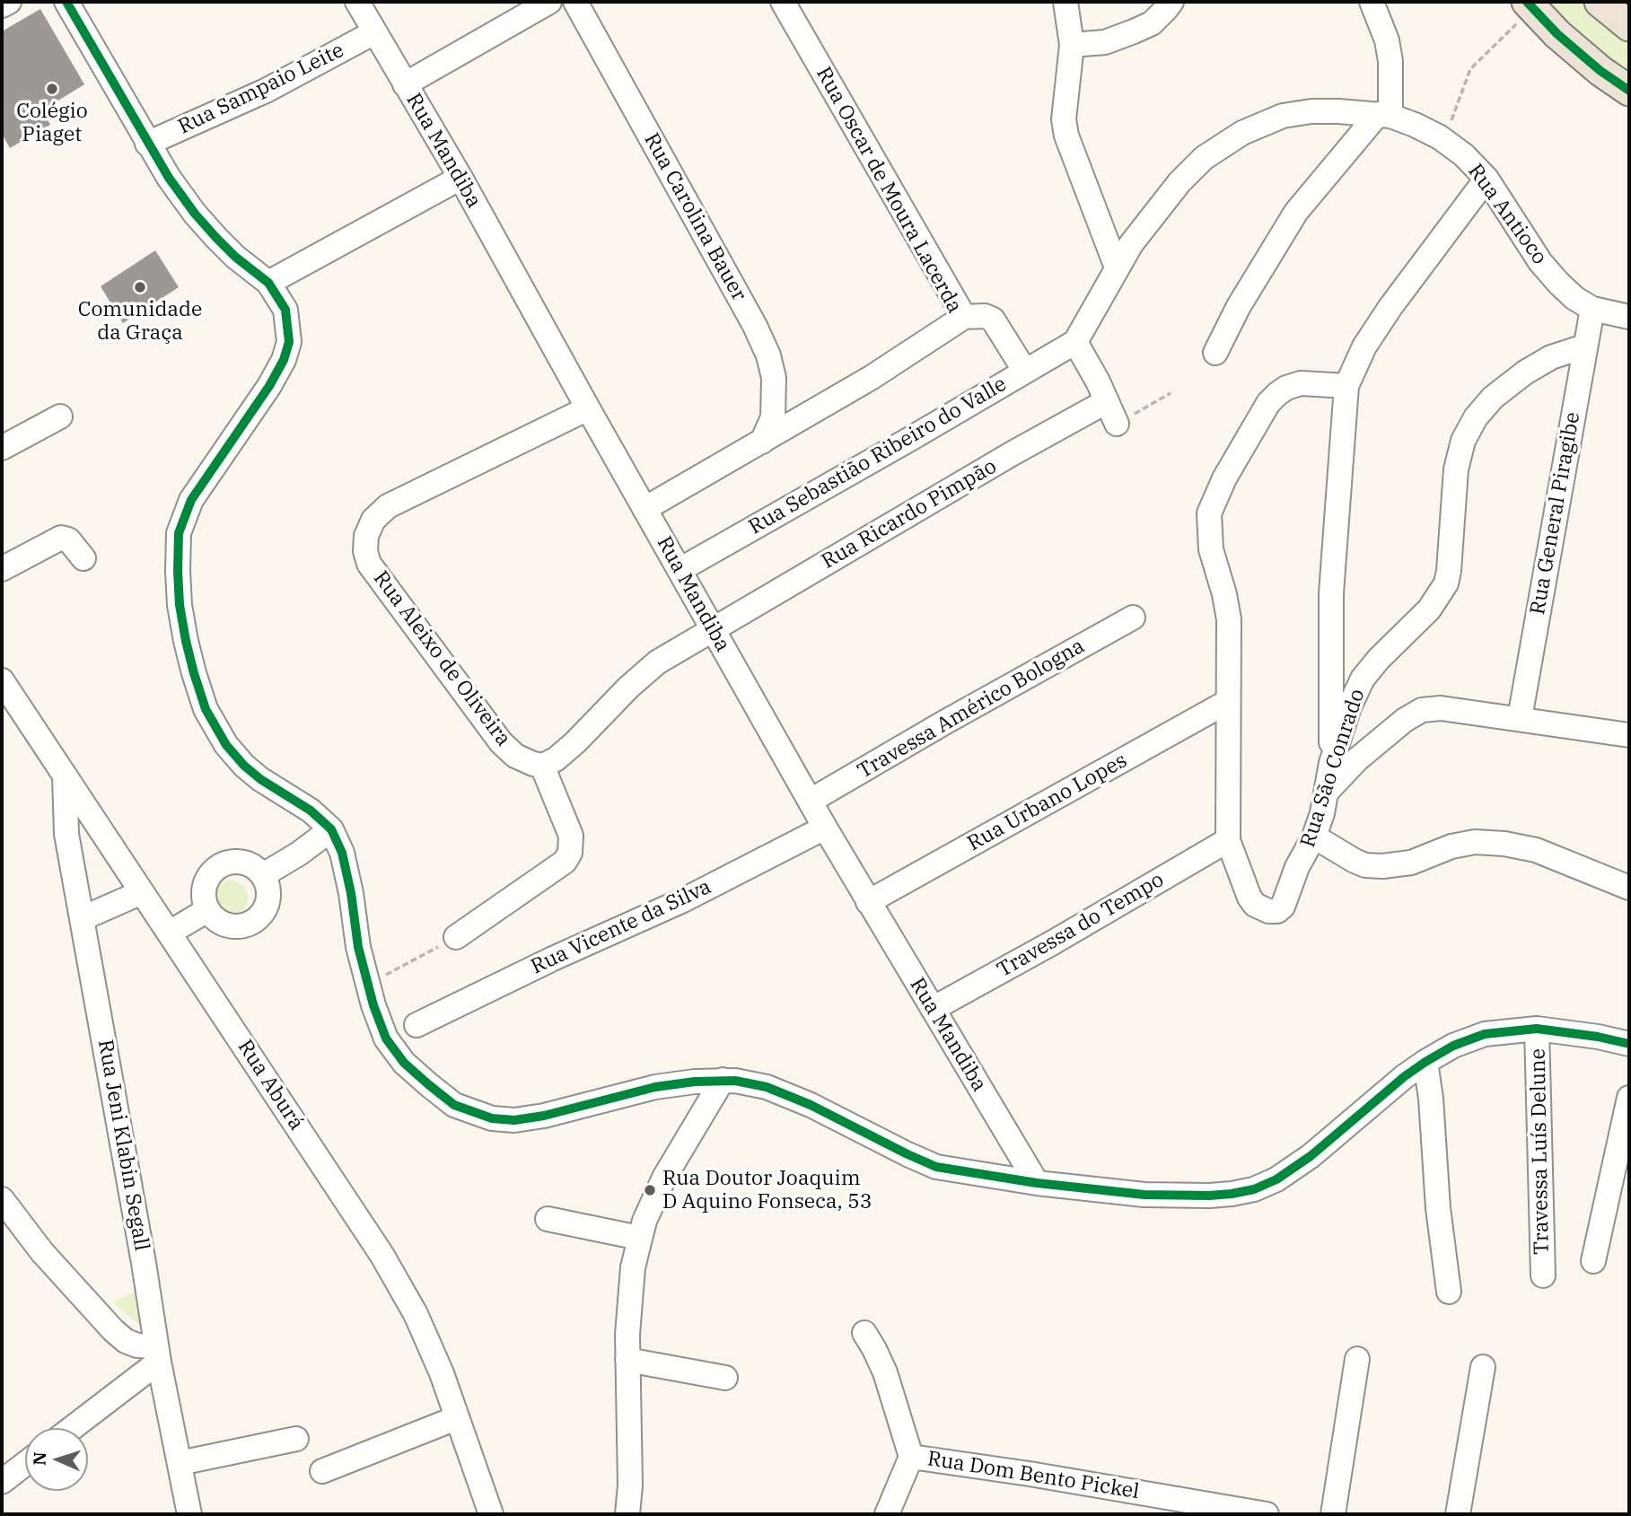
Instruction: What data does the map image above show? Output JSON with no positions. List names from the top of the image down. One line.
{"streets":{"street":["Rua Sampaio Leite","Rua Mandiba","Rua Oscar de Moura Lacerda","Rua Antioco","Rua Carolina Bauer","Rua Sebastião Ribeiro do Valle","Rua General Piragibe","Rua Ricardo Pimpão","Rua Aleixo de Oliveira","Travessa Américo Bologna","Rua São Conrado","Rua Urbano Lopes","Travessa do Tempo","Rua Vicente da Silva","Rua Aburá","Rua Jeni Klabin Segall","Travessa Luís Delune","Rua Dom Bento Pickel"]},"crossings":[["Rua Sampaio Leite","Rua Mandiba"],["Rua Mandiba","Rua Oscar de Moura Lacerda"],["Rua Mandiba","Rua Sebastião Ribeiro do Valle"],["Rua Mandiba","Rua Ricardo Pimpão"],["Rua Mandiba","Rua Aleixo de Oliveira"],["Rua Mandiba","Travessa Américo Bologna"],["Rua Mandiba","Rua Urbano Lopes"],["Rua Mandiba","Travessa do Tempo"],["Rua Mandiba","Rua Vicente da Silva"],["Rua Oscar de Moura Lacerda","Rua Carolina Bauer"],["Rua Antioco","Rua Sebastião Ribeiro do Valle"],["Rua Antioco","Rua General Piragibe"],["Rua General Piragibe","Rua São Conrado"],["Rua São Conrado","Travessa do Tempo"],["Rua Aburá","Rua Jeni Klabin Segall"]],"places":["Colégio Piaget","Comunidade da Graça","Rua Doutor Joaquim D Aquino Fonseca, 53"],"north":"left"}
